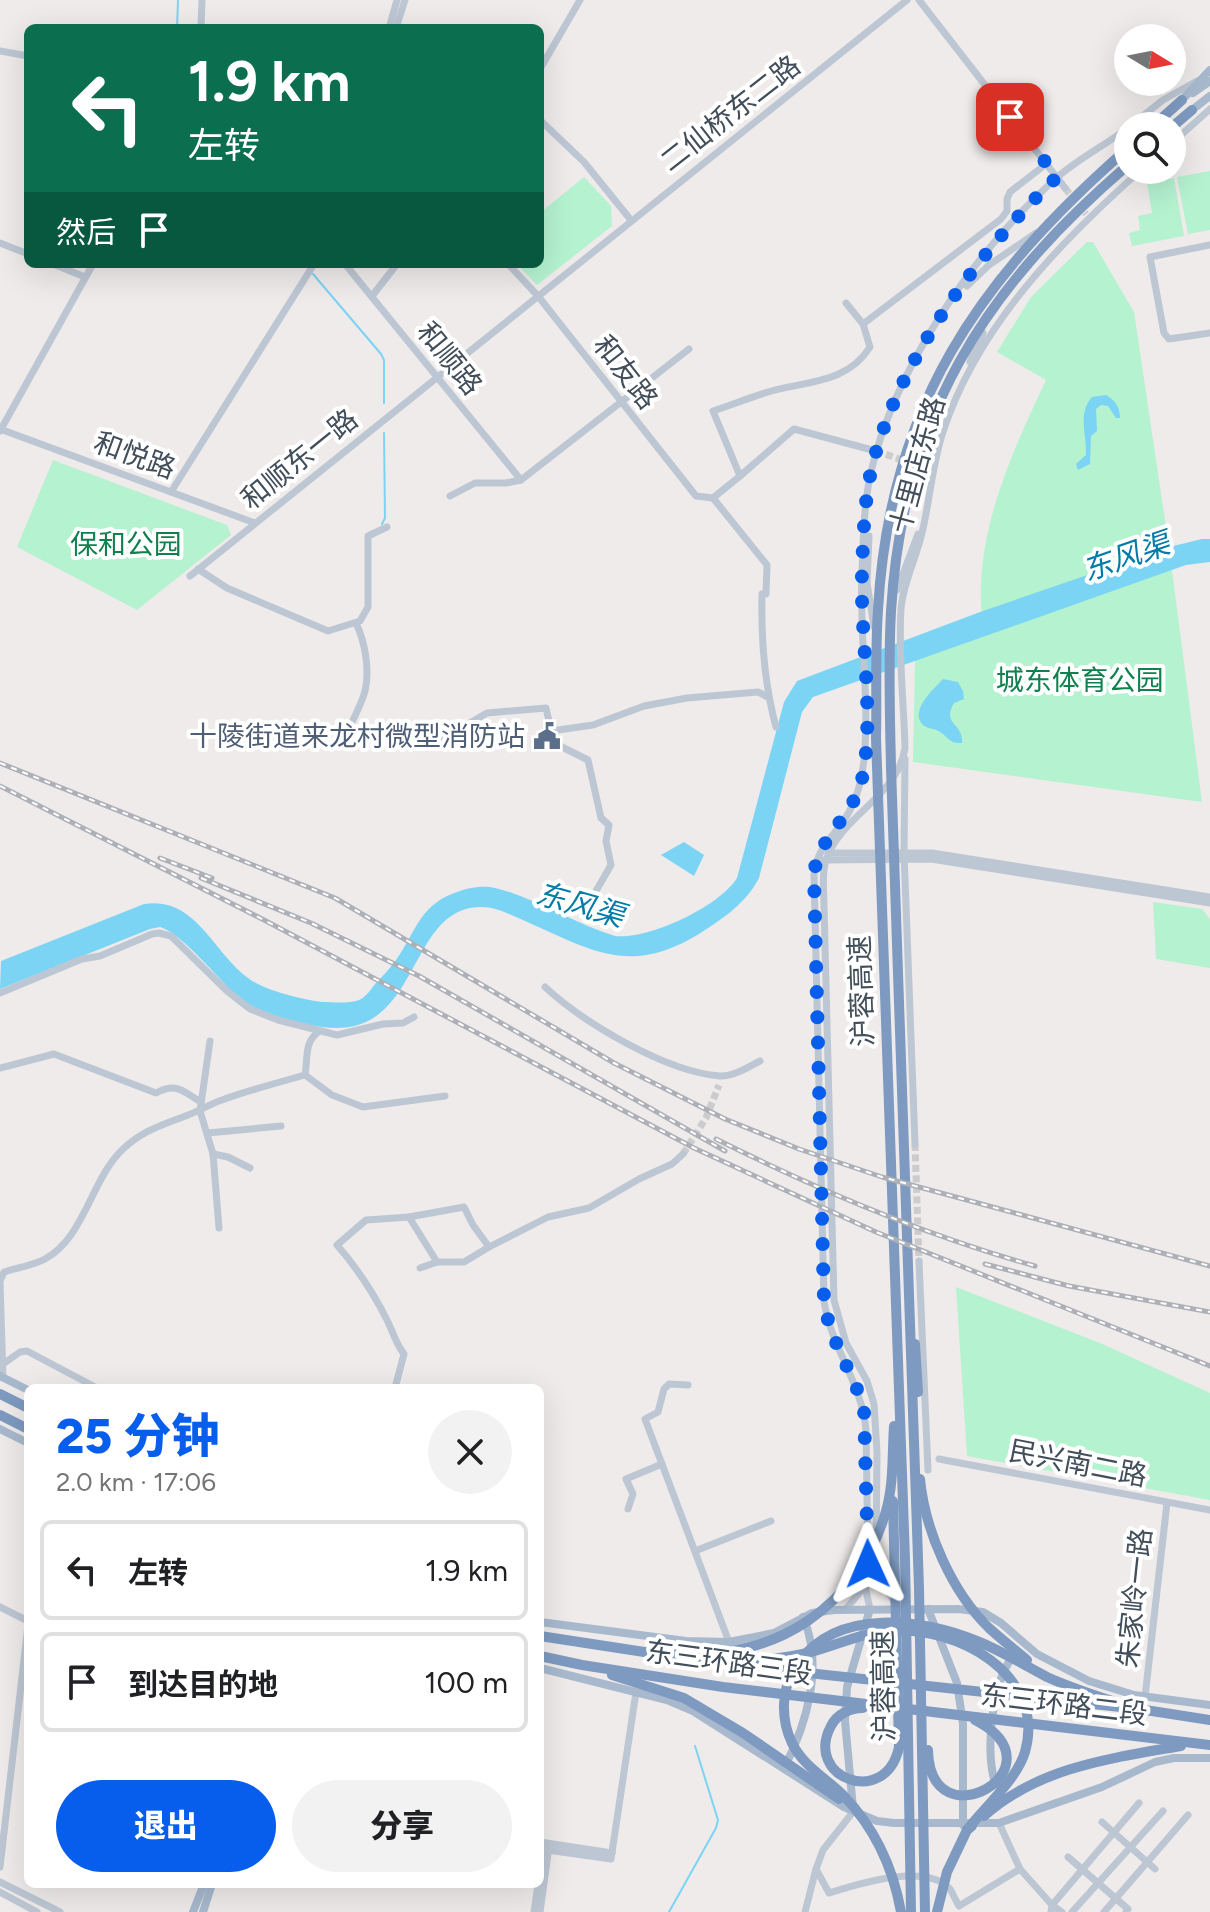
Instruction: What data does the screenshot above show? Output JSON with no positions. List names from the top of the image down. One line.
{"streets":{"highway":["沪蓉高速","东三环路三段","东三环路二段"],"street":["二仙桥东二路","和顺路","和友路","和悦路","和顺东一路","十里店东路","民兴南二路","朱家岭一路"]},"crossings":[["二仙桥东二路","和友路"],["二仙桥东二路","和顺东一路"],["和顺路","和顺东一路"],["和友路","和顺东一路"],["和悦路","和顺东一路"],["民兴南二路","朱家岭一路"],["东三环路三段","东三环路二段"]],"water":["东风渠"],"parks":["保和公园","城东体育公园"],"places":{"public building":["十陵街道来龙村微型消防站"]},"north":"right","page":{"turn":["1.9 km","左转"],"then":"然后","heading":["25 分钟","2.0 km · 17:06"],"list":[{"name":"左转","value":"1.9 km"},{"name":"到达目的地","value":"100 m"}],"buttons":["退出","分享"]}}
